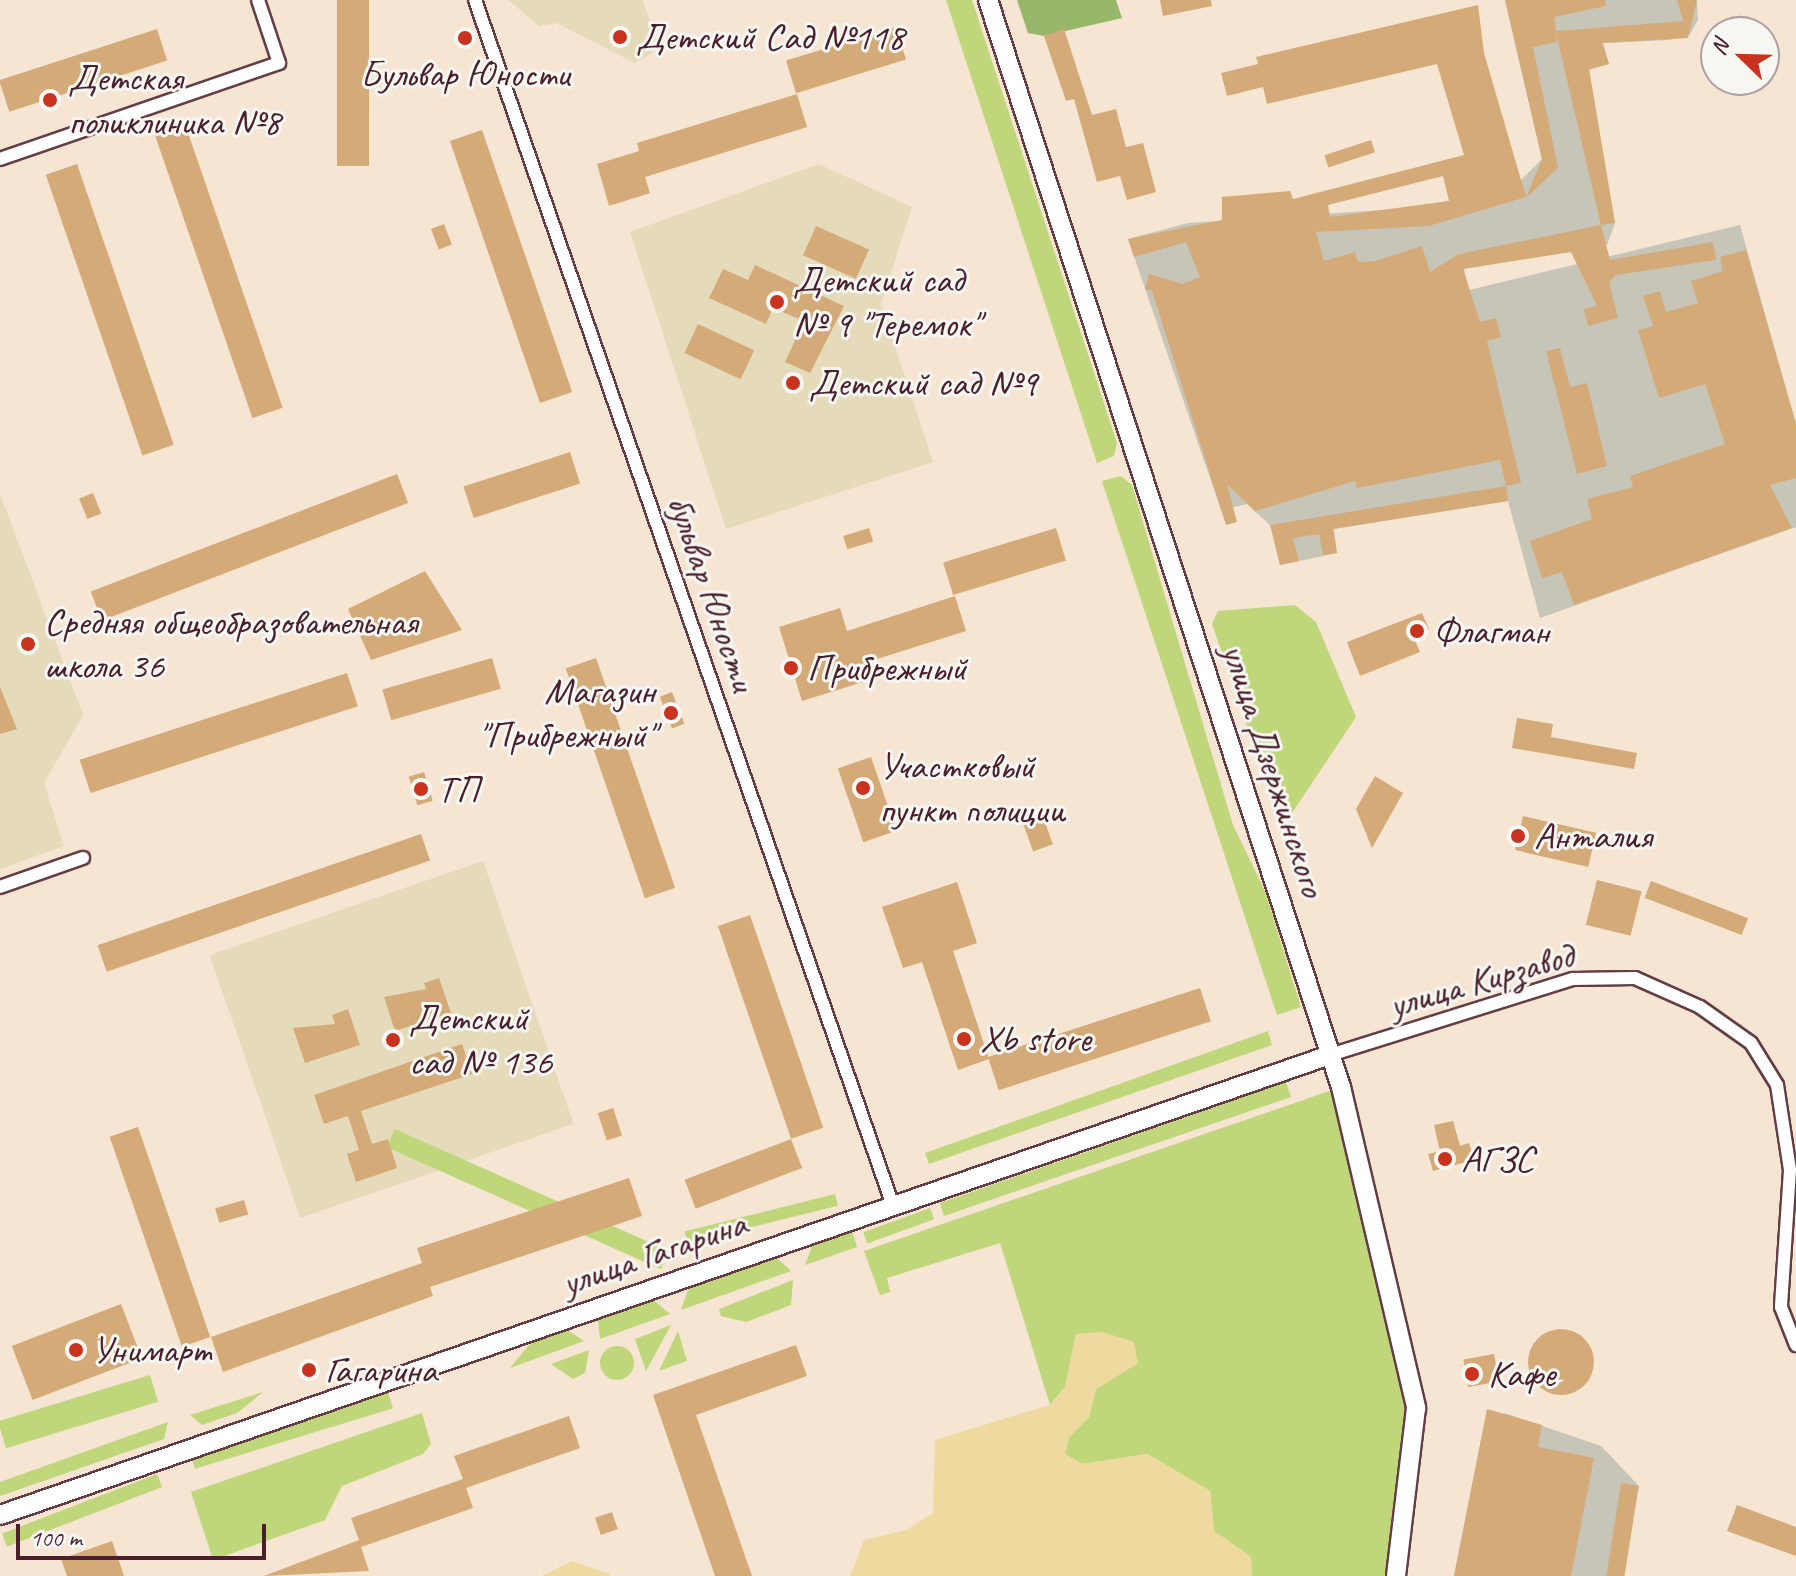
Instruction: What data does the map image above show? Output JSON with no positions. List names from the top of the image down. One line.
{"streets":{"main road":["улица Дзержинского","улица Гагарина"],"street":["бульвар Юности","улица Кирзавод"]},"crossings":[["бульвар Юности","улица Гагарина"],["улица Дзержинского","улица Кирзавод"],["улица Дзержинского","улица Гагарина"],["улица Кирзавод","улица Гагарина"]],"places":["Детский Сад №118","Бульвар Юности","Детская поликлиника №8","Детский сад № 9 \"Теремок\"","Детский сад №9","Флагман","Средняя общеобразовательная школа 36","Прибрежный","Магазин \"Прибрежный\"","Участковый пункт полиции","ТП","Анталия","Xb store","Детский сад № 136","АГЗС","Унимарт","Гагарина","Кафе"],"scale_bar":"100 m","north":"top left"}
